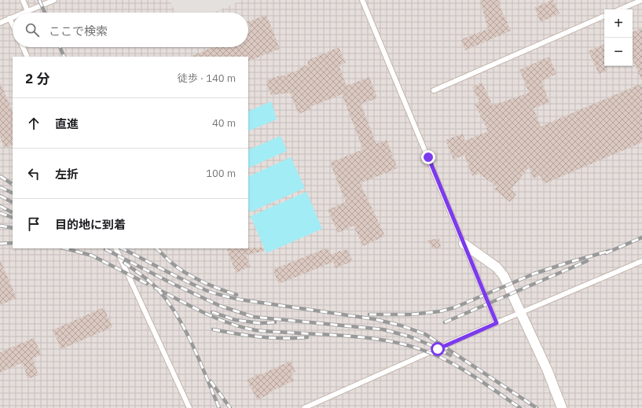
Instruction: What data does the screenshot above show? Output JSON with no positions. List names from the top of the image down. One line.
{"page":{"map_buttons":["+","−"],"search":"ここで検索","heading":["2 分","徒歩 · 140 m"],"list":[["直進","40 m"],["左折","100 m"],"目的地に到着"]}}
